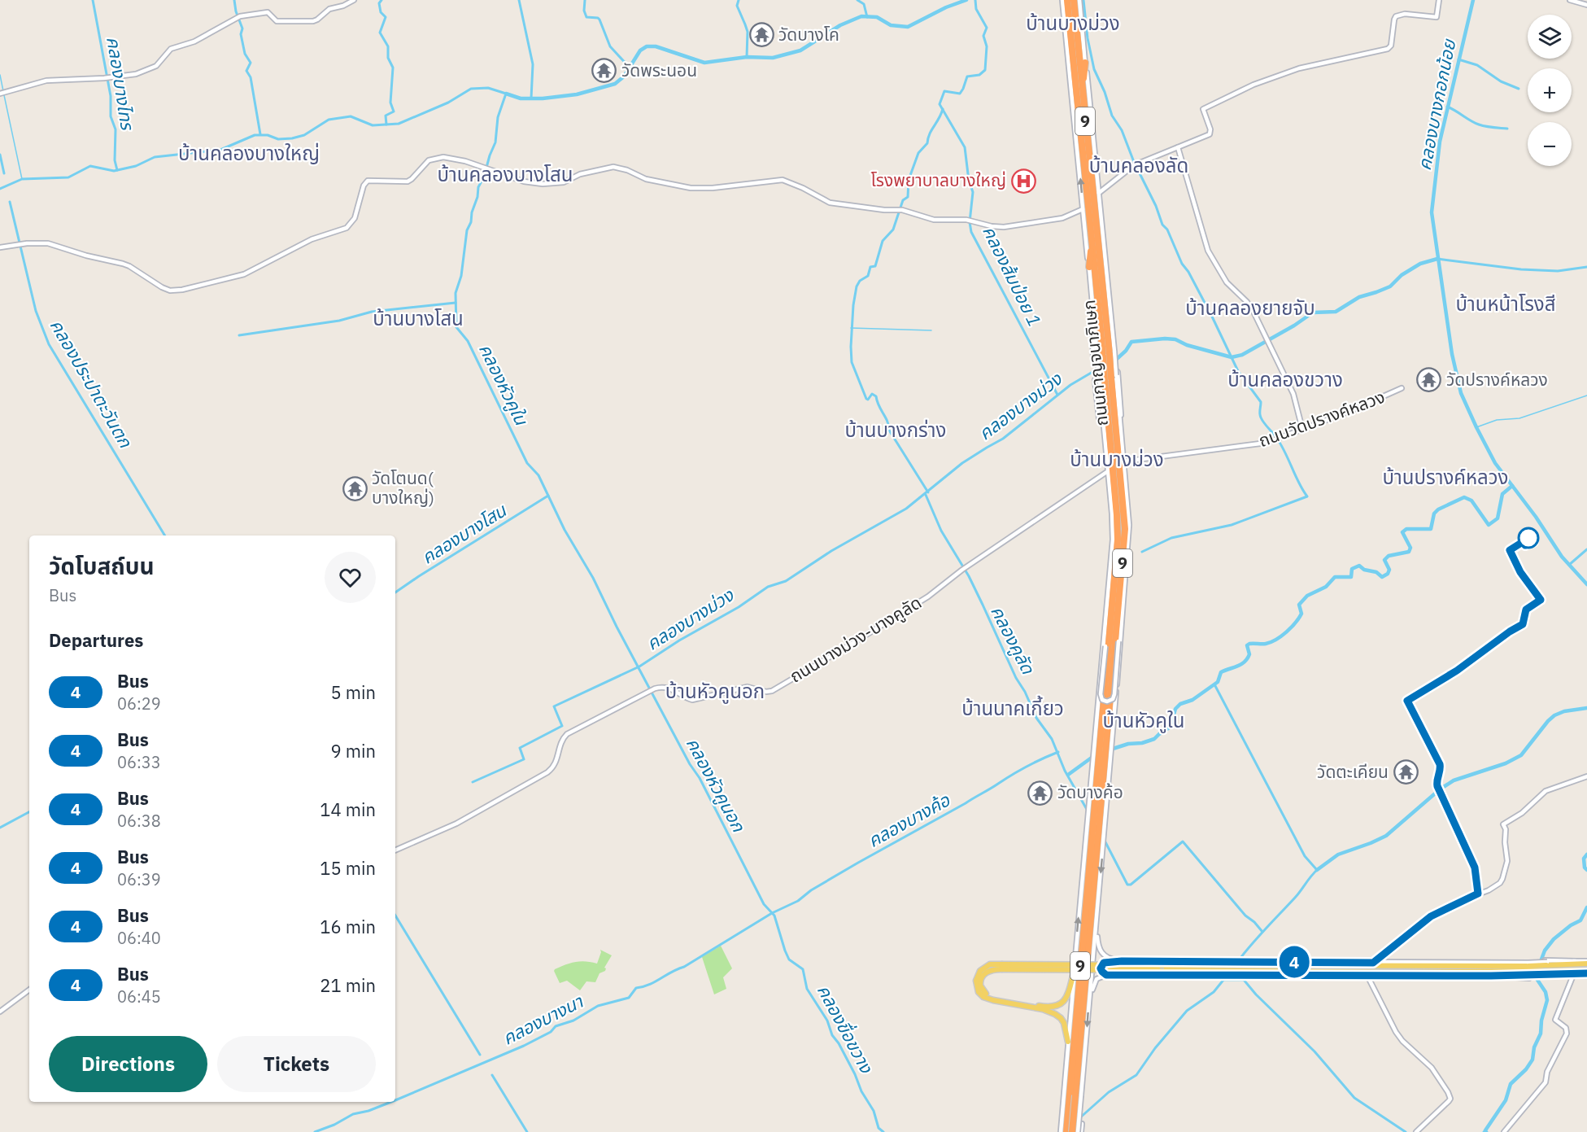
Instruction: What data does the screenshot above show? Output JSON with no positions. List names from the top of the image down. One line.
{"streets":{"highway":["9","ถนนกาญจนาภิเษก"],"street":["ถนนวัดปรางค์หลวง","ถนนบางม่วง-บางคูลัด"]},"districts":["บ้านบางม่วง","บ้านคลองบางใหญ่","บ้านคลองลัด","บ้านคลองบางโสน","บ้านหน้าโรงสี","บ้านคลองยายจับ","บ้านบางโสน","บ้านคลองขวาง","บ้านบางกร่าง","บ้านบางม่วง","บ้านปรางค์หลวง","บ้านหัวคูนอก","บ้านนาคเกี้ยว","บ้านหัวคูใน"],"water":["คลองบางไทร","คลองบางกอกน้อย","คลองส้มป่อย 1","คลองประปาตะวันตก","คลองหัวคูใน","คลองบางม่วง","คลองบางโสน","คลองคูลัด","คลองหัวคูนอก","คลองบางค้อ","คลองบางนา","คลองขื่อขวาง"],"places":{"temple":["วัดบางโค","วัดพระนอน","วัดปรางค์หลวง","วัดโตนด( บางใหญ่)","วัดตะเคียน","วัดบางค้อ"],"hospital":["โรงพยาบาลบางใหญ่"]},"lines":["bus line 4"],"page":{"on_map":"4","map_buttons":["+","−"],"heading":[["วัดโบสถ์บน","Bus"],"Departures"],"list":[{"mark":"4","name":"Bus","note":"06:29","value":"5 min"},{"mark":"4","name":"Bus","note":"06:33","value":"9 min"},{"mark":"4","name":"Bus","note":"06:38","value":"14 min"},{"mark":"4","name":"Bus","note":"06:39","value":"15 min"},{"mark":"4","name":"Bus","note":"06:40","value":"16 min"},{"mark":"4","name":"Bus","note":"06:45","value":"21 min"}],"buttons":["Directions","Tickets"]}}
